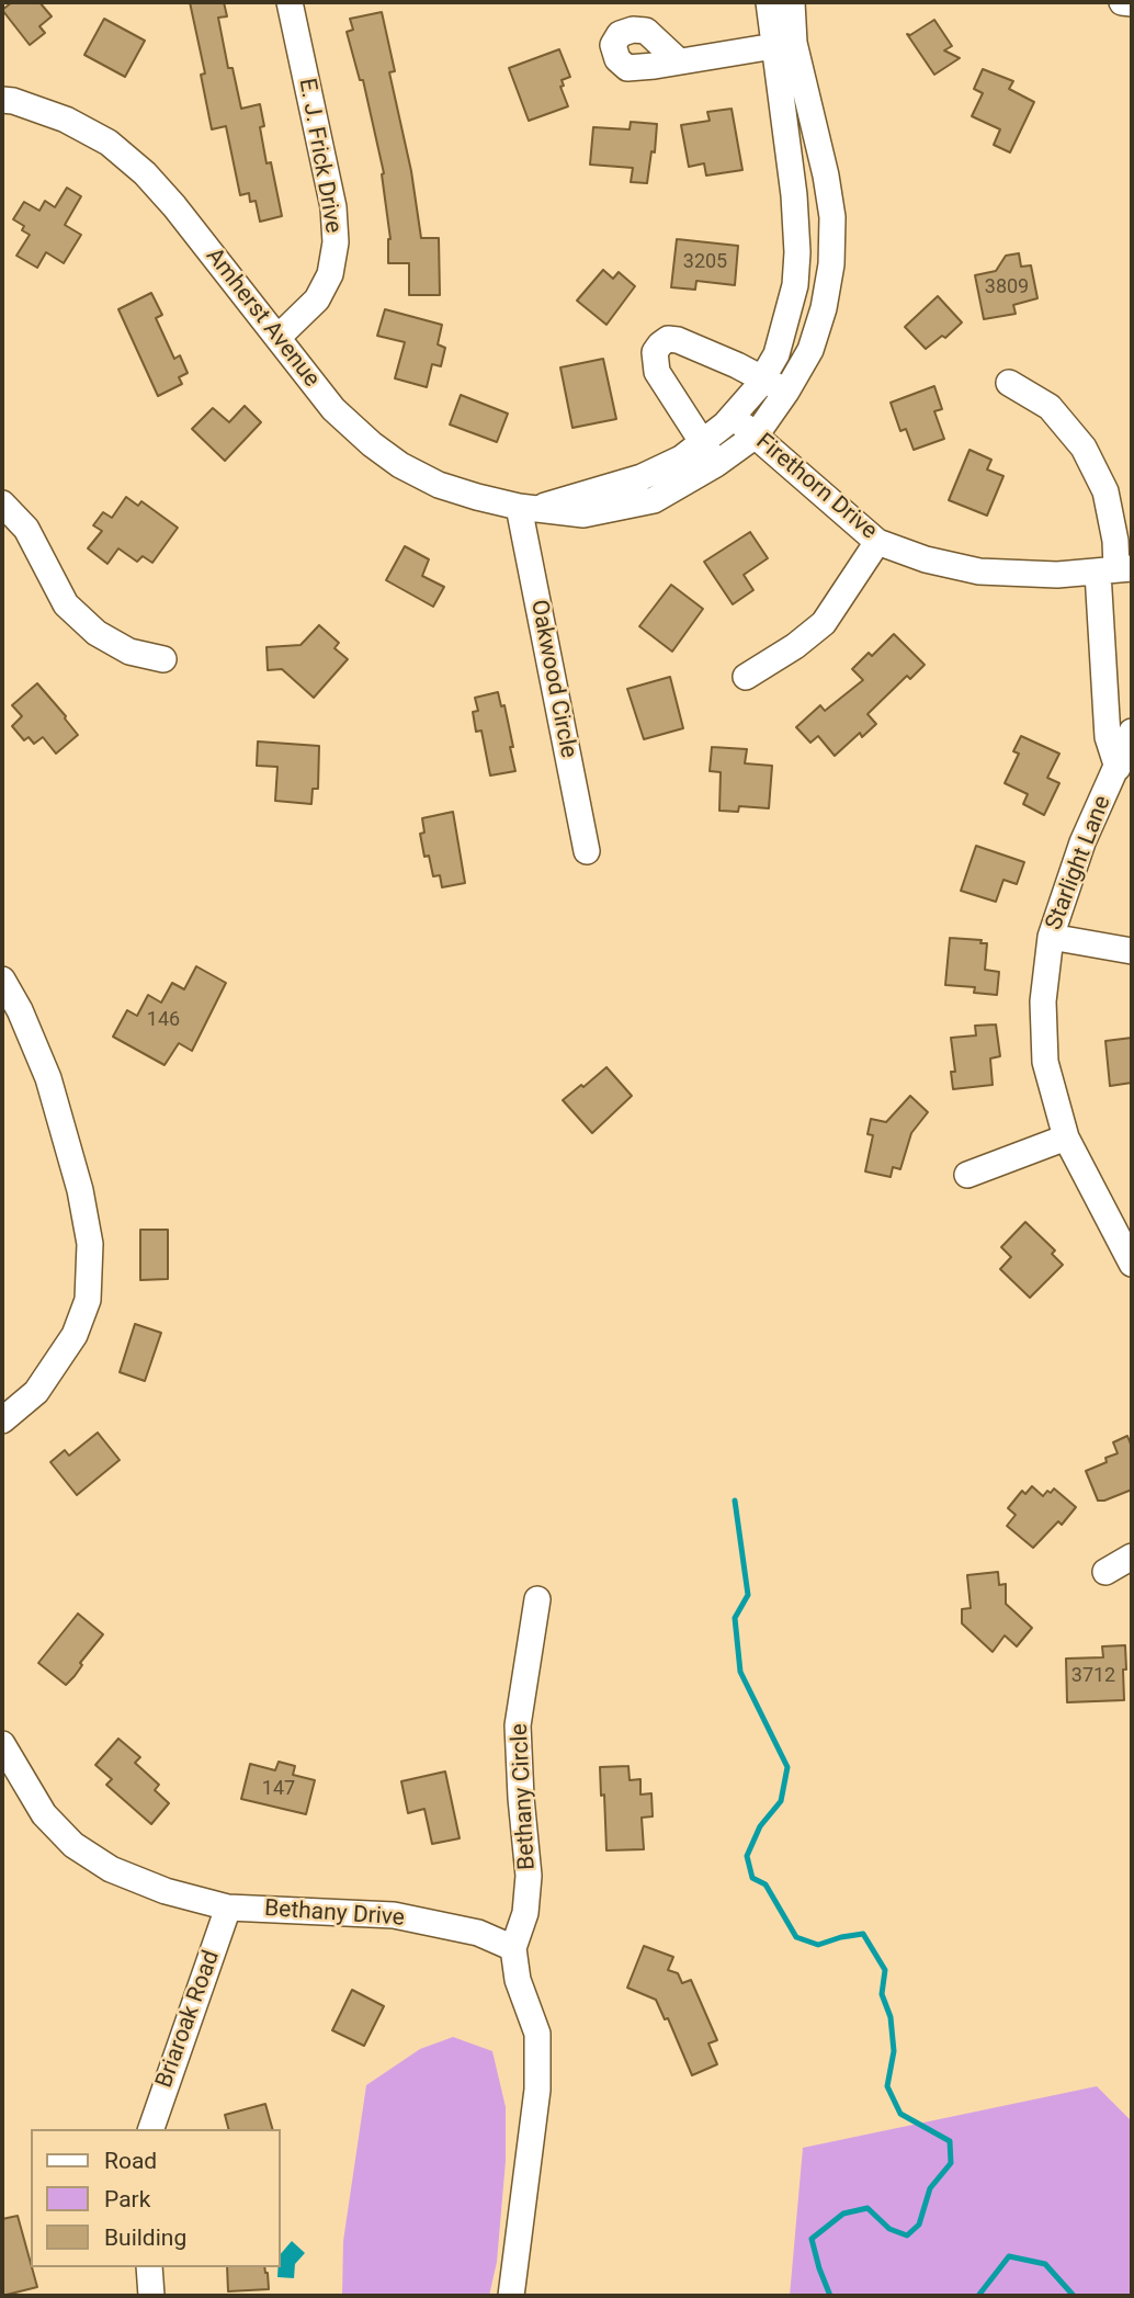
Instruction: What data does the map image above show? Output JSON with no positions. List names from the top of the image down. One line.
{"streets":{"street":["E. J. Frick Drive","Amherst Avenue","Firethorn Drive","Oakwood Circle","Starlight Lane","Bethany Circle","Bethany Drive","Briaroak Road"]},"crossings":[["E. J. Frick Drive","Amherst Avenue"],["Amherst Avenue","Firethorn Drive"],["Amherst Avenue","Oakwood Circle"],["Firethorn Drive","Starlight Lane"],["Bethany Circle","Bethany Drive"],["Bethany Drive","Briaroak Road"]],"house_numbers":["3205","3809","146","3712","147"],"legend":["Road","Park","Building"]}
